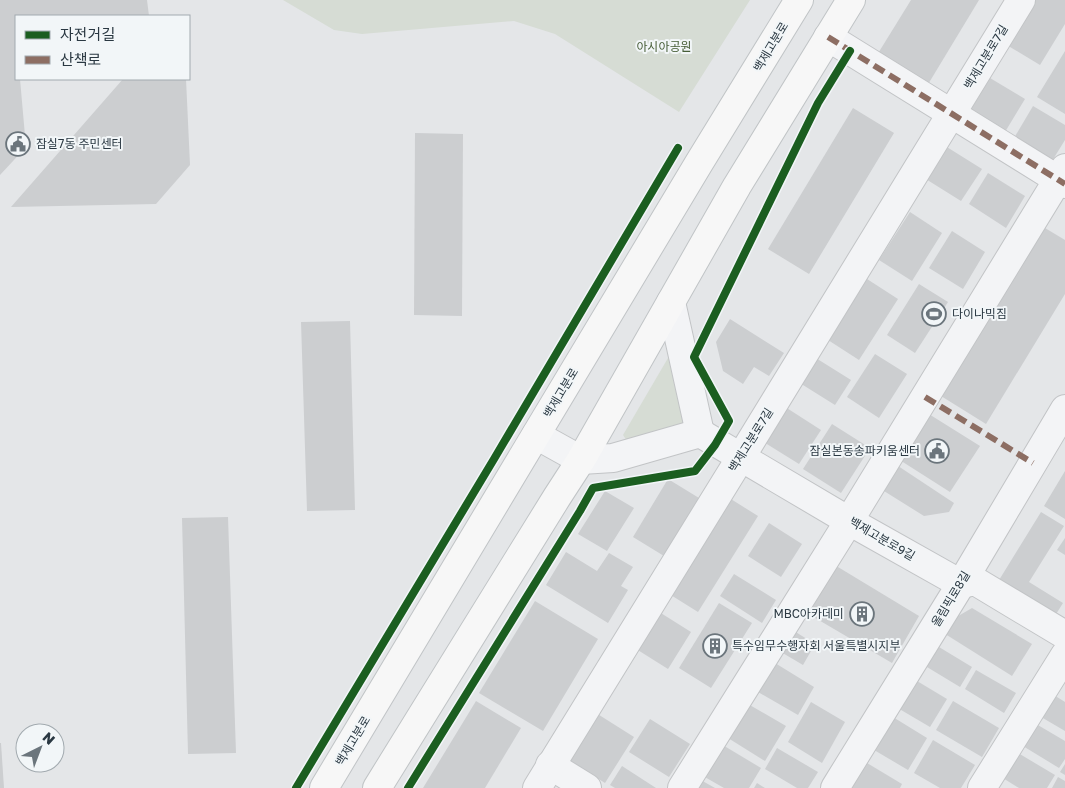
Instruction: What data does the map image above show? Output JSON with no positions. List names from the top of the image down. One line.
{"streets":{"main road":["백제고분로"],"street":["백제고분로7길","백제고분로9길","올림픽로8길"]},"crossings":[["백제고분로7길","백제고분로9길"],["백제고분로9길","올림픽로8길"]],"parks":["아시아공원"],"places":{"public building":["잠실7동 주민센터","잠실본동송파키움센터"],"sports":["다이나믹짐"],"building":["MBC아카데미","특수임무수행자회 서울특별시지부"]},"legend":["자전거길","산책로"],"north":"top right"}
